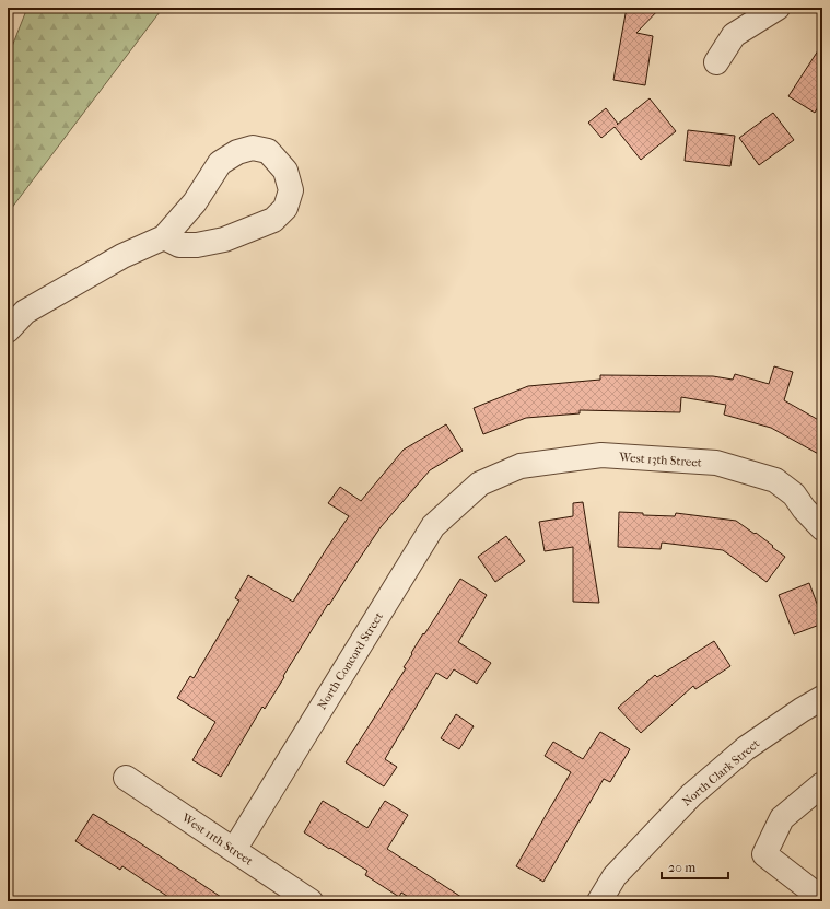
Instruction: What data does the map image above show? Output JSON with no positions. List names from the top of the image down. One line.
{"streets":{"street":["West 13th Street","North Concord Street","North Clark Street","West 11th Street"]},"crossings":[["West 13th Street","North Concord Street"],["North Concord Street","West 11th Street"]],"scale_bar":"20 m"}
